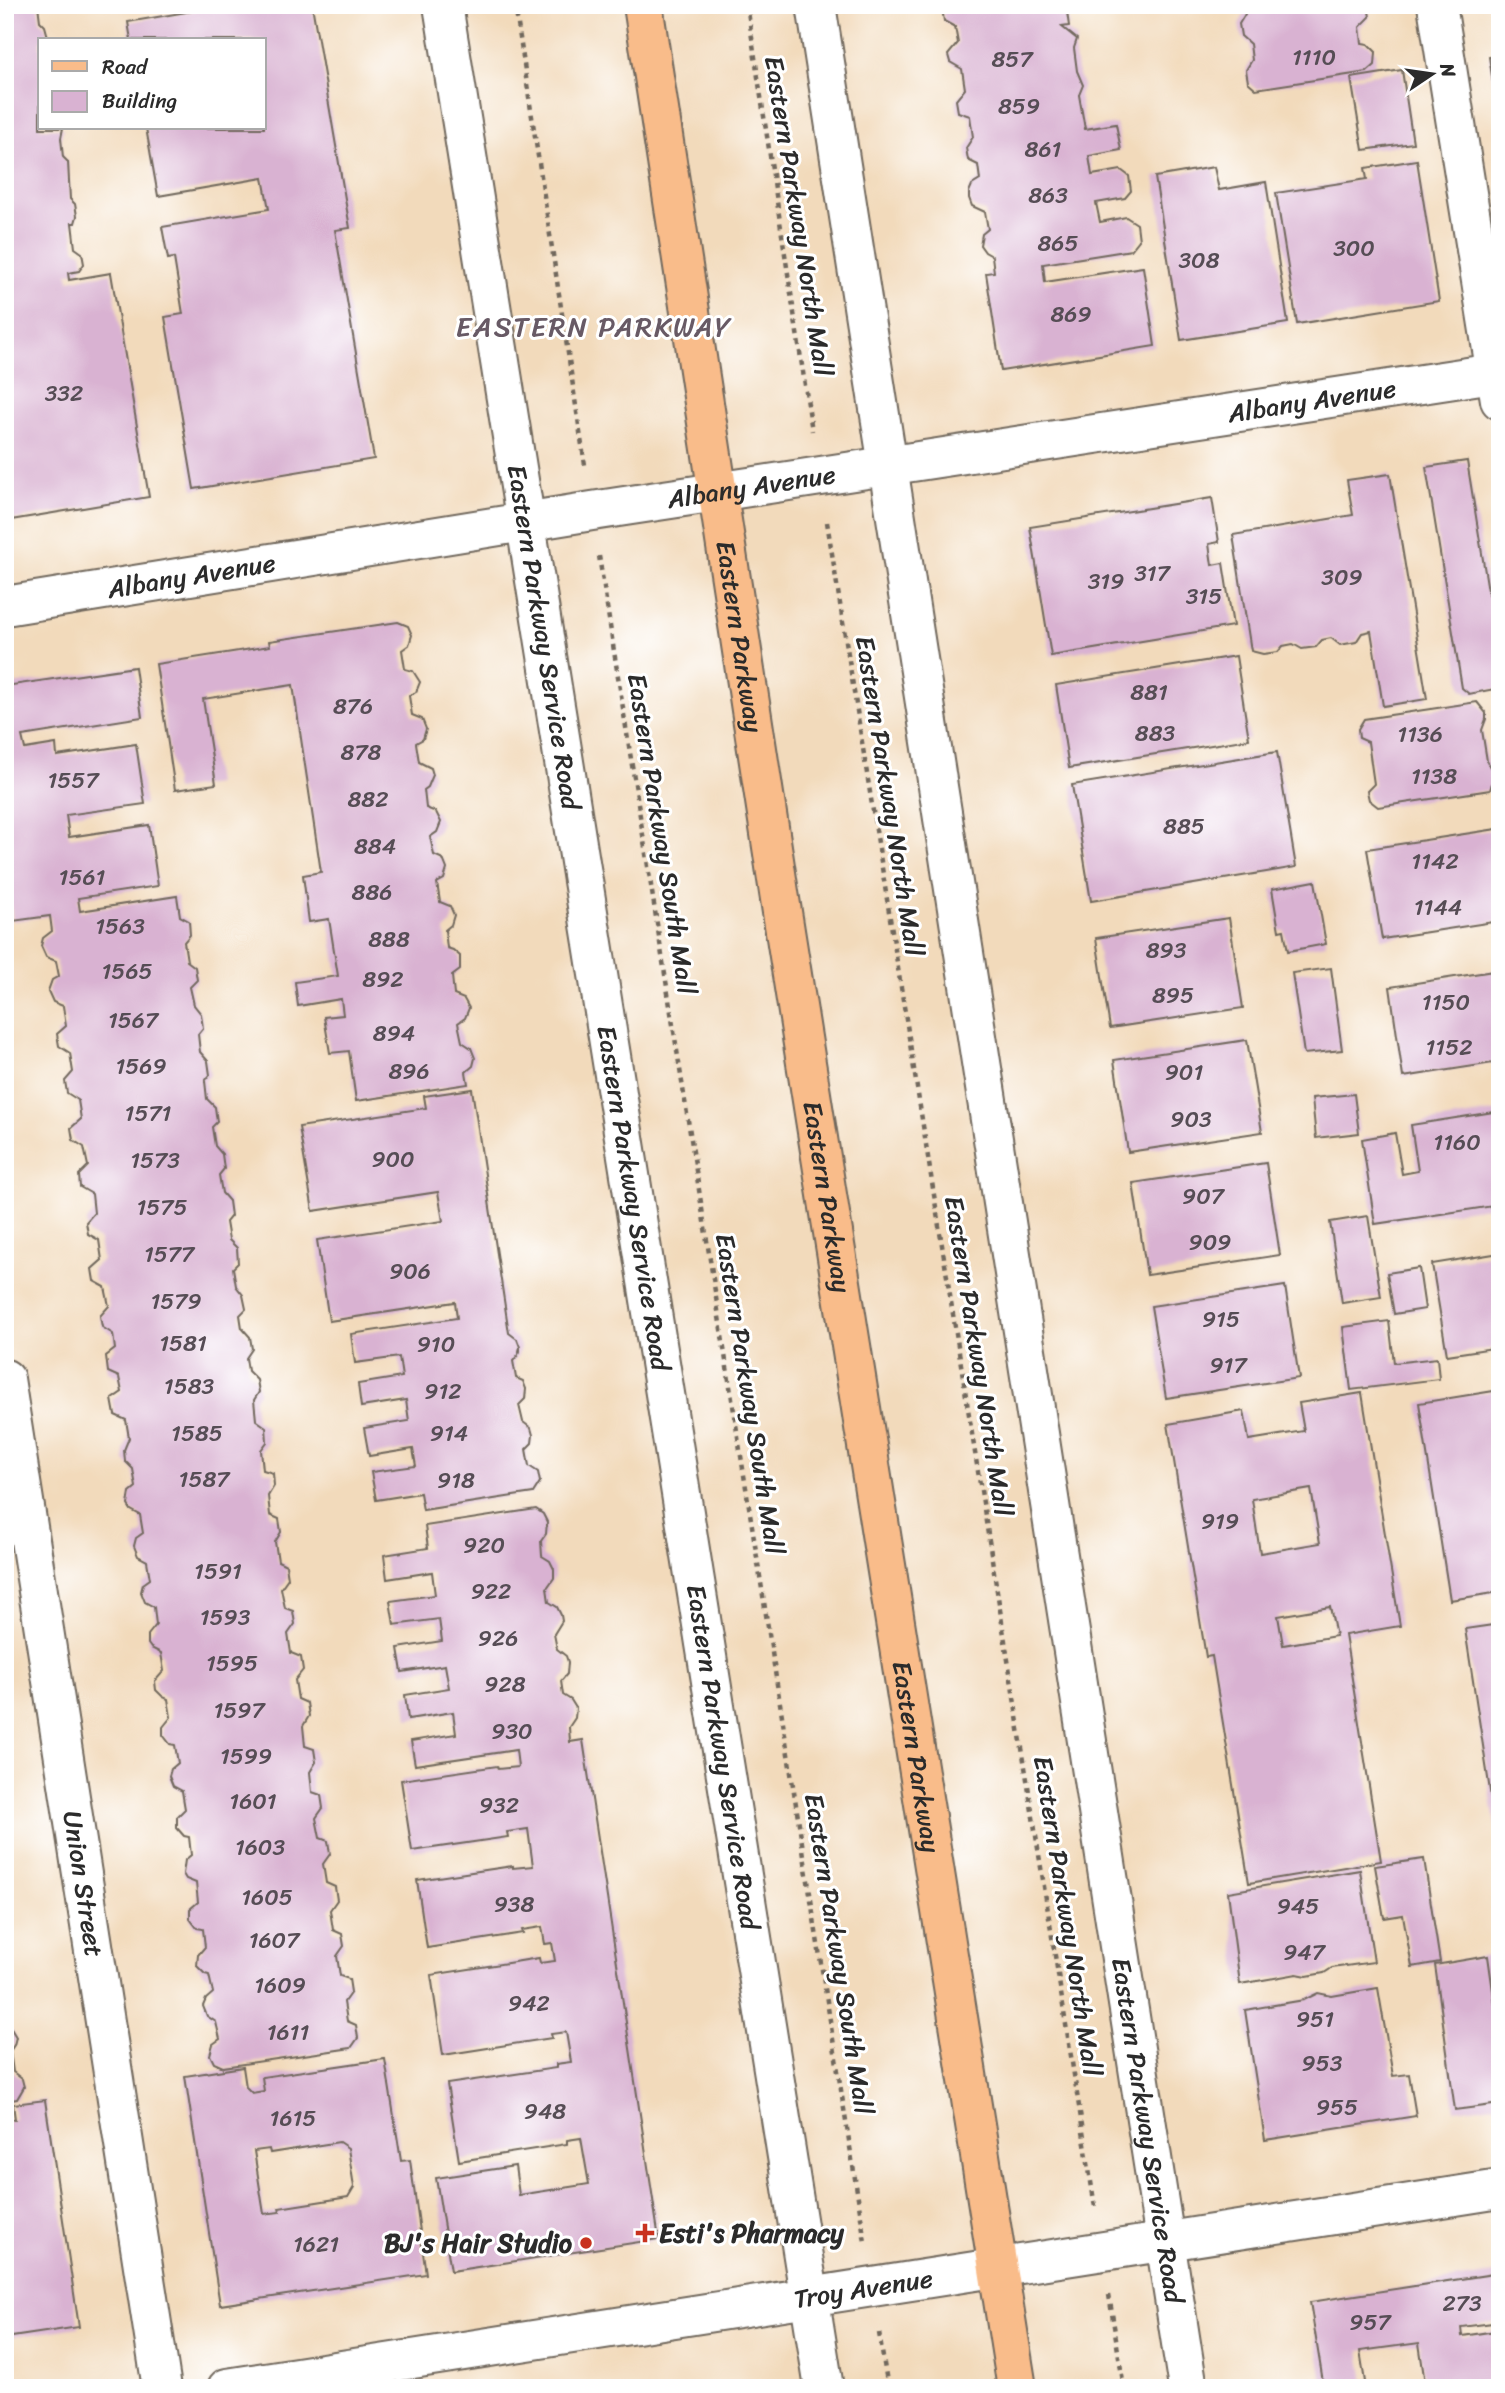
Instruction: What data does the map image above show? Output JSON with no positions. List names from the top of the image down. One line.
{"streets":{"main road":["Eastern Parkway"],"street":["Albany Avenue","Eastern Parkway Service Road","Union Street","Troy Avenue"],"path":["Eastern Parkway North Mall","Eastern Parkway South Mall"]},"crossings":[["Albany Avenue","Eastern Parkway Service Road"],["Albany Avenue","Eastern Parkway"],["Eastern Parkway Service Road","Troy Avenue"],["Eastern Parkway","Troy Avenue"]],"districts":["EASTERN PARKWAY"],"places":{"health":["Esti's Pharmacy"],"other":["BJ's Hair Studio"]},"house_numbers":["1110","857","859","861","863","865","300","308","869","332","317","309","319","315","881","876","883","1136","878","1138","1557","882","885","884","1142","1561","886","1144","1563","888","893","1565","892","895","1150","1567","894","1152","1569","896","901","1571","903","1160","900","1573","907","1575","909","1577","906","1579","915","1581","910","917","1583","912","1585","914","1587","918","919","920","1591","922","1593","926","1595","928","1597","930","1599","1601","932","1603","1605","938","945","1607","947","1609","942","951","1611","953","955","948","1615","1621","273","957"],"legend":["Road","Building"],"north":"right"}
